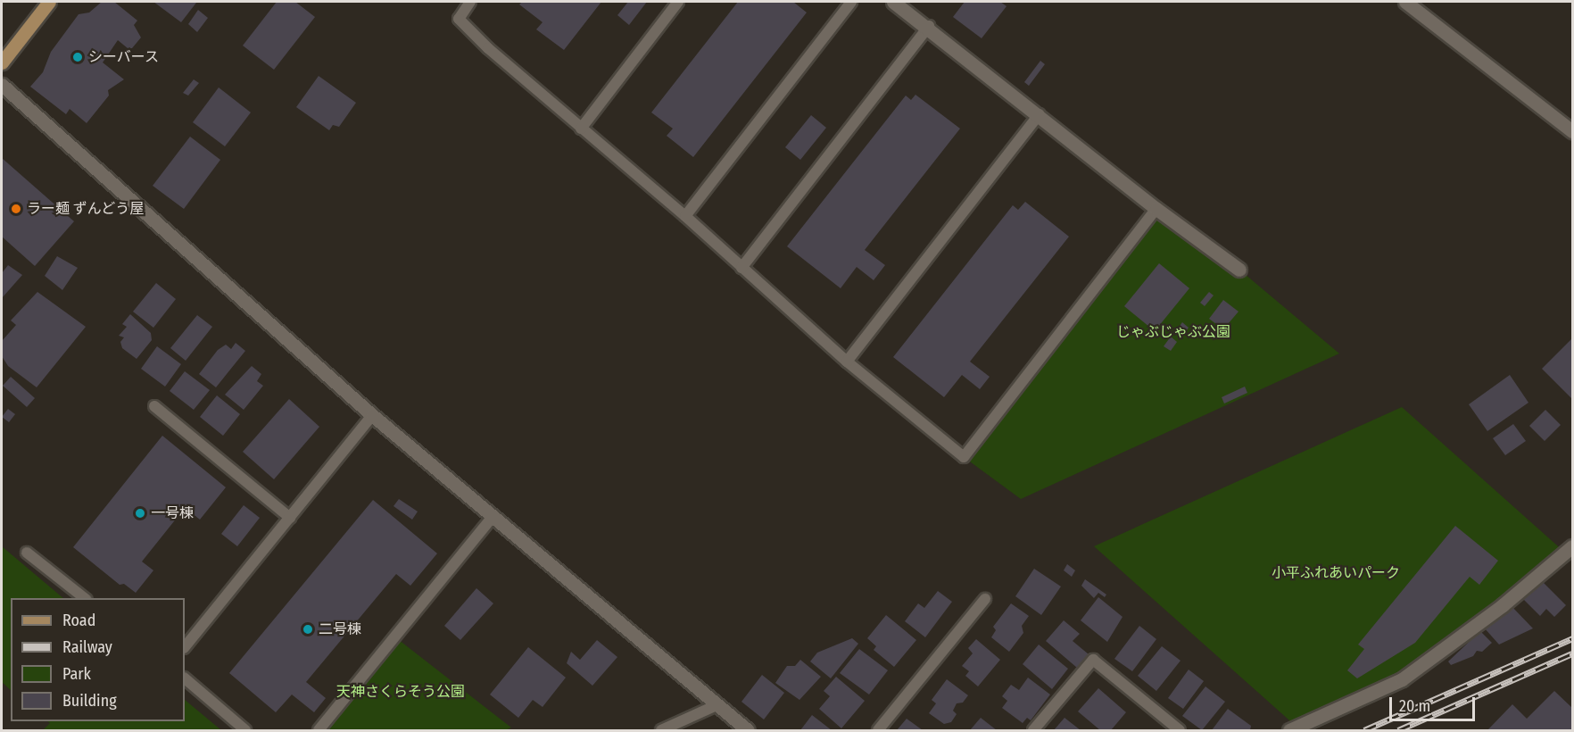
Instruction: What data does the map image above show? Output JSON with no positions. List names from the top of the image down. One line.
{"parks":["じゃぶじゃぶ公園","小平ふれあいパーク","天神さくらそう公園"],"places":["シーバース","ラー麺 ずんどう屋","一号棟","二号棟"],"legend":["Road","Railway","Park","Building"],"scale_bar":"20 m"}
